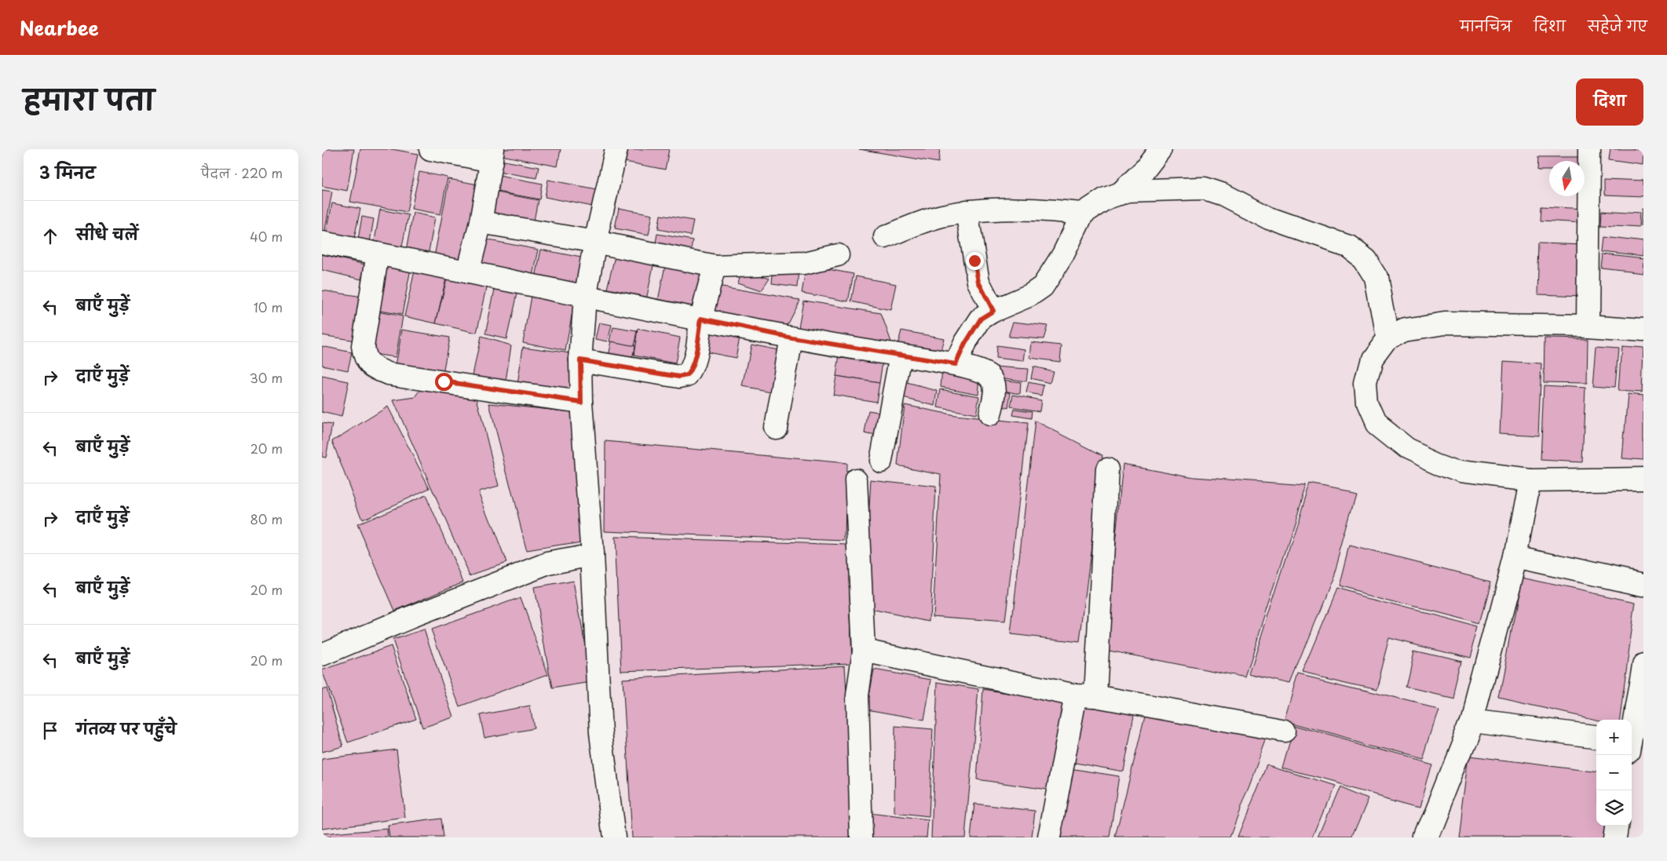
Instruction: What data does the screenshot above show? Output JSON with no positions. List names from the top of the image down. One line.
{"north":"bottom","page":{"header":"Nearbee","nav":["मानचित्र","दिशा","सहेजे गए"],"title":"हमारा पता","buttons":"दिशा","heading":["3 मिनट","पैदल · 220 m"],"list":[["सीधे चलें","40 m"],["बाएँ मुड़ें","10 m"],["दाएँ मुड़ें","30 m"],["बाएँ मुड़ें","20 m"],["दाएँ मुड़ें","80 m"],["बाएँ मुड़ें","20 m"],["बाएँ मुड़ें","20 m"],"गंतव्य पर पहुँचे"],"map_buttons":["+","−"]}}
